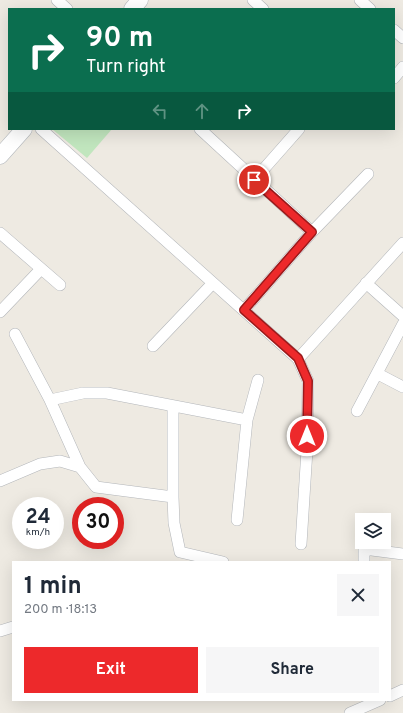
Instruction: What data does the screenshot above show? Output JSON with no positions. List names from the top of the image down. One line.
{"page":{"turn":["90 m","Turn right"],"speed":"24 km/h","limit":"30","heading":["1 min","200 m · 18:13"],"buttons":["Exit","Share"]}}
